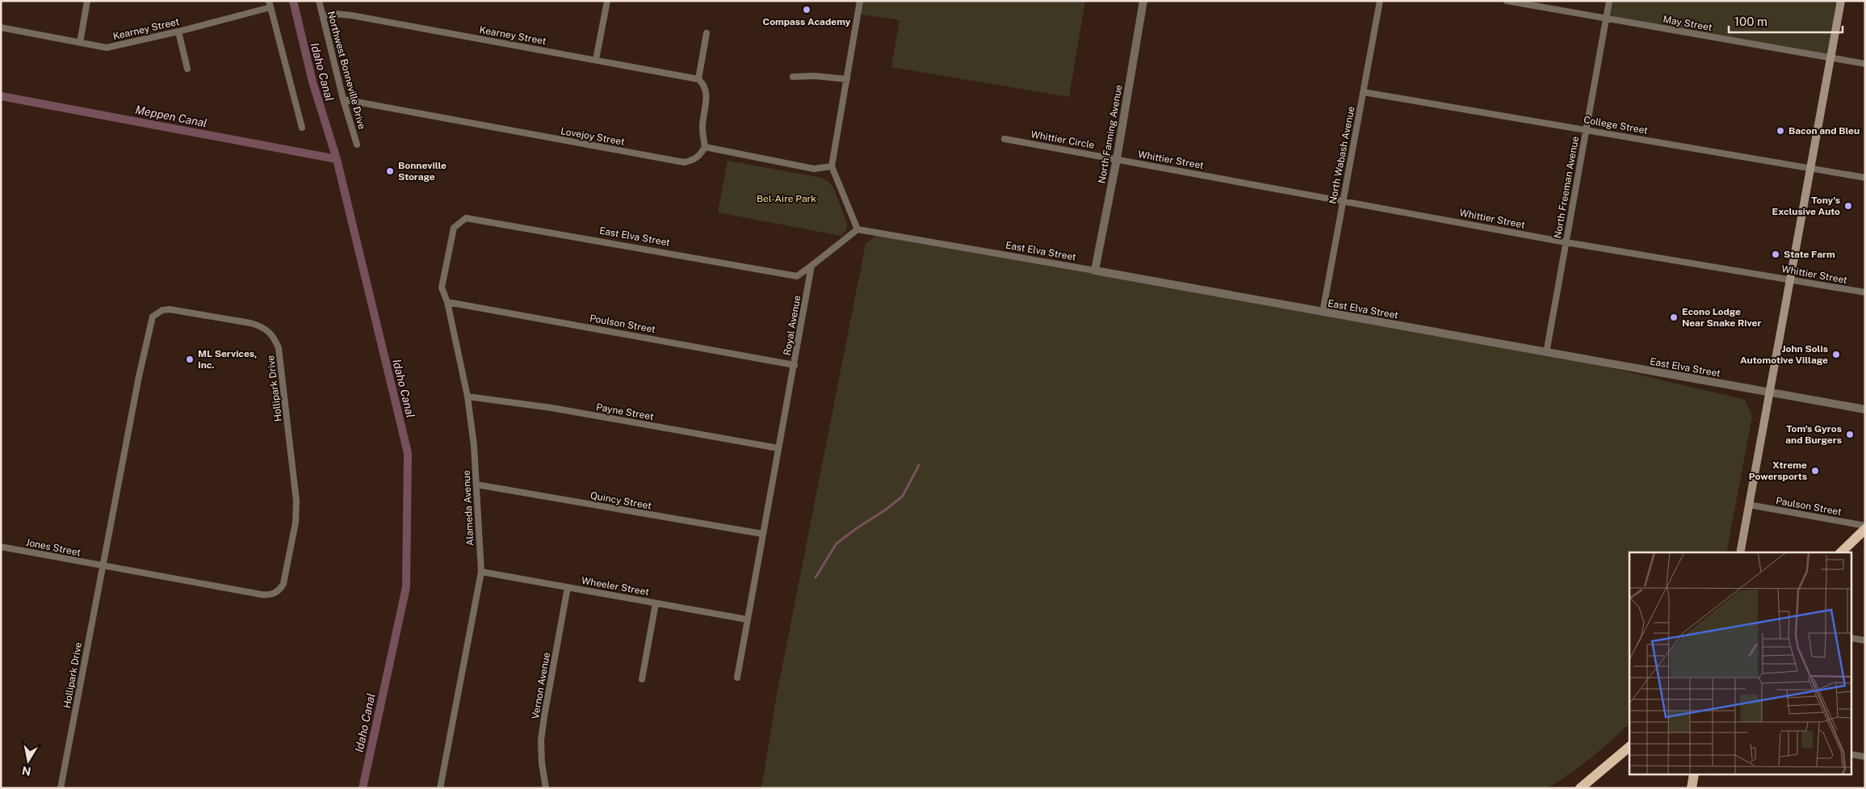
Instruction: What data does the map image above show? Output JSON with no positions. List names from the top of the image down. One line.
{"streets":{"street":["May Street","Kearney Street","Northwest Bonneville Drive","College Street","North Fanning Avenue","Lovejoy Street","Whittier Circle","North Wabash Avenue","Whittier Street","North Freeman Avenue","East Elva Street","Poulson Street","Royal Avenue","Hollipark Drive","Payne Street","Quincy Street","Paulson Street","Alameda Avenue","Jones Street","Wheeler Street","Vernon Avenue"]},"crossings":[["May Street","North Freeman Avenue"],["Kearney Street","Northwest Bonneville Drive"],["Northwest Bonneville Drive","Lovejoy Street"],["College Street","North Wabash Avenue"],["College Street","North Freeman Avenue"],["North Fanning Avenue","Whittier Circle"],["North Fanning Avenue","Whittier Street"],["North Fanning Avenue","East Elva Street"],["Whittier Circle","Whittier Street"],["North Wabash Avenue","Whittier Street"],["North Wabash Avenue","East Elva Street"],["Whittier Street","North Freeman Avenue"],["North Freeman Avenue","East Elva Street"],["East Elva Street","Royal Avenue"],["East Elva Street","Alameda Avenue"],["Poulson Street","Royal Avenue"],["Poulson Street","Alameda Avenue"],["Royal Avenue","Payne Street"],["Royal Avenue","Quincy Street"],["Royal Avenue","Wheeler Street"],["Hollipark Drive","Jones Street"],["Payne Street","Alameda Avenue"],["Quincy Street","Alameda Avenue"],["Alameda Avenue","Wheeler Street"],["Wheeler Street","Vernon Avenue"]],"water":["Idaho Canal","Meppen Canal"],"parks":["Bel-Aire Park"],"places":["Compass Academy","Bacon and Bleu","Bonneville Storage","Tony's Exclusive Auto","State Farm","Econo Lodge Near Snake River","John Solis Automotive Village","ML Services, Inc.","Tom's Gyros and Burgers","Xtreme Powersports"],"scale_bar":"100 m","north":"bottom"}
